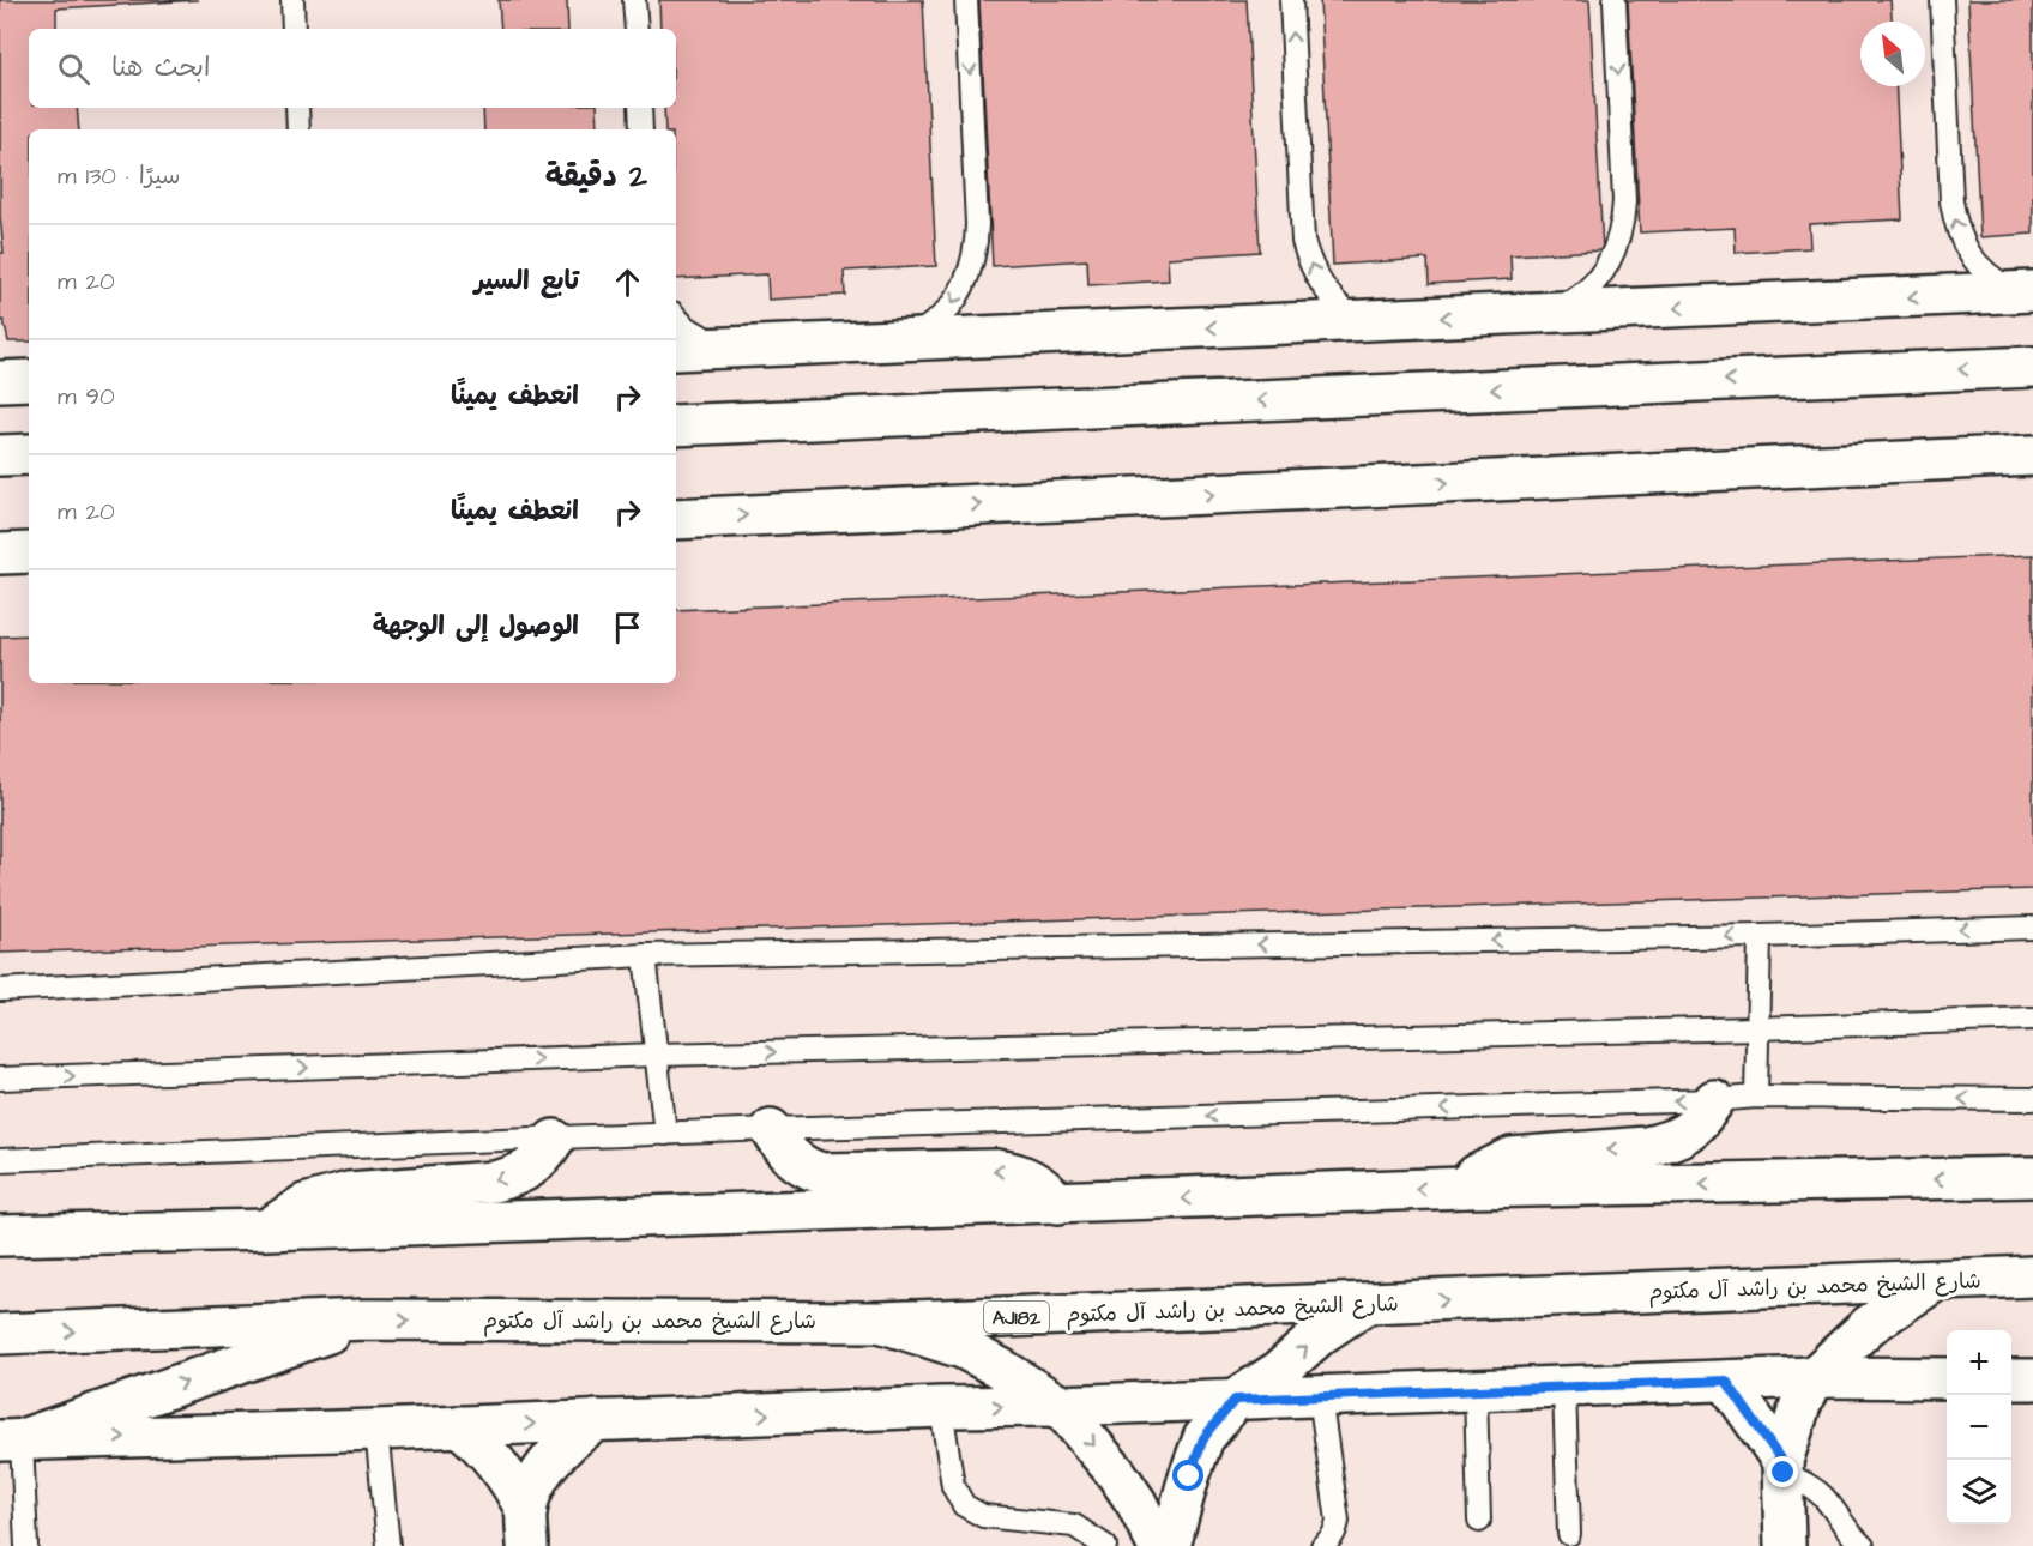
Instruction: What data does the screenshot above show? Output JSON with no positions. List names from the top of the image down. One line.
{"streets":{"main road":["شارع الشيخ محمد بن راشد آل مكتوم","AJ182"]},"north":"top left","page":{"search":"ابحث هنا","heading":["2 دقيقة","سيرًا · 130 m"],"list":[["تابع السير","20 m"],["انعطف يمينًا","90 m"],["انعطف يمينًا","20 m"],"الوصول إلى الوجهة"],"map_buttons":["+","−"]}}
